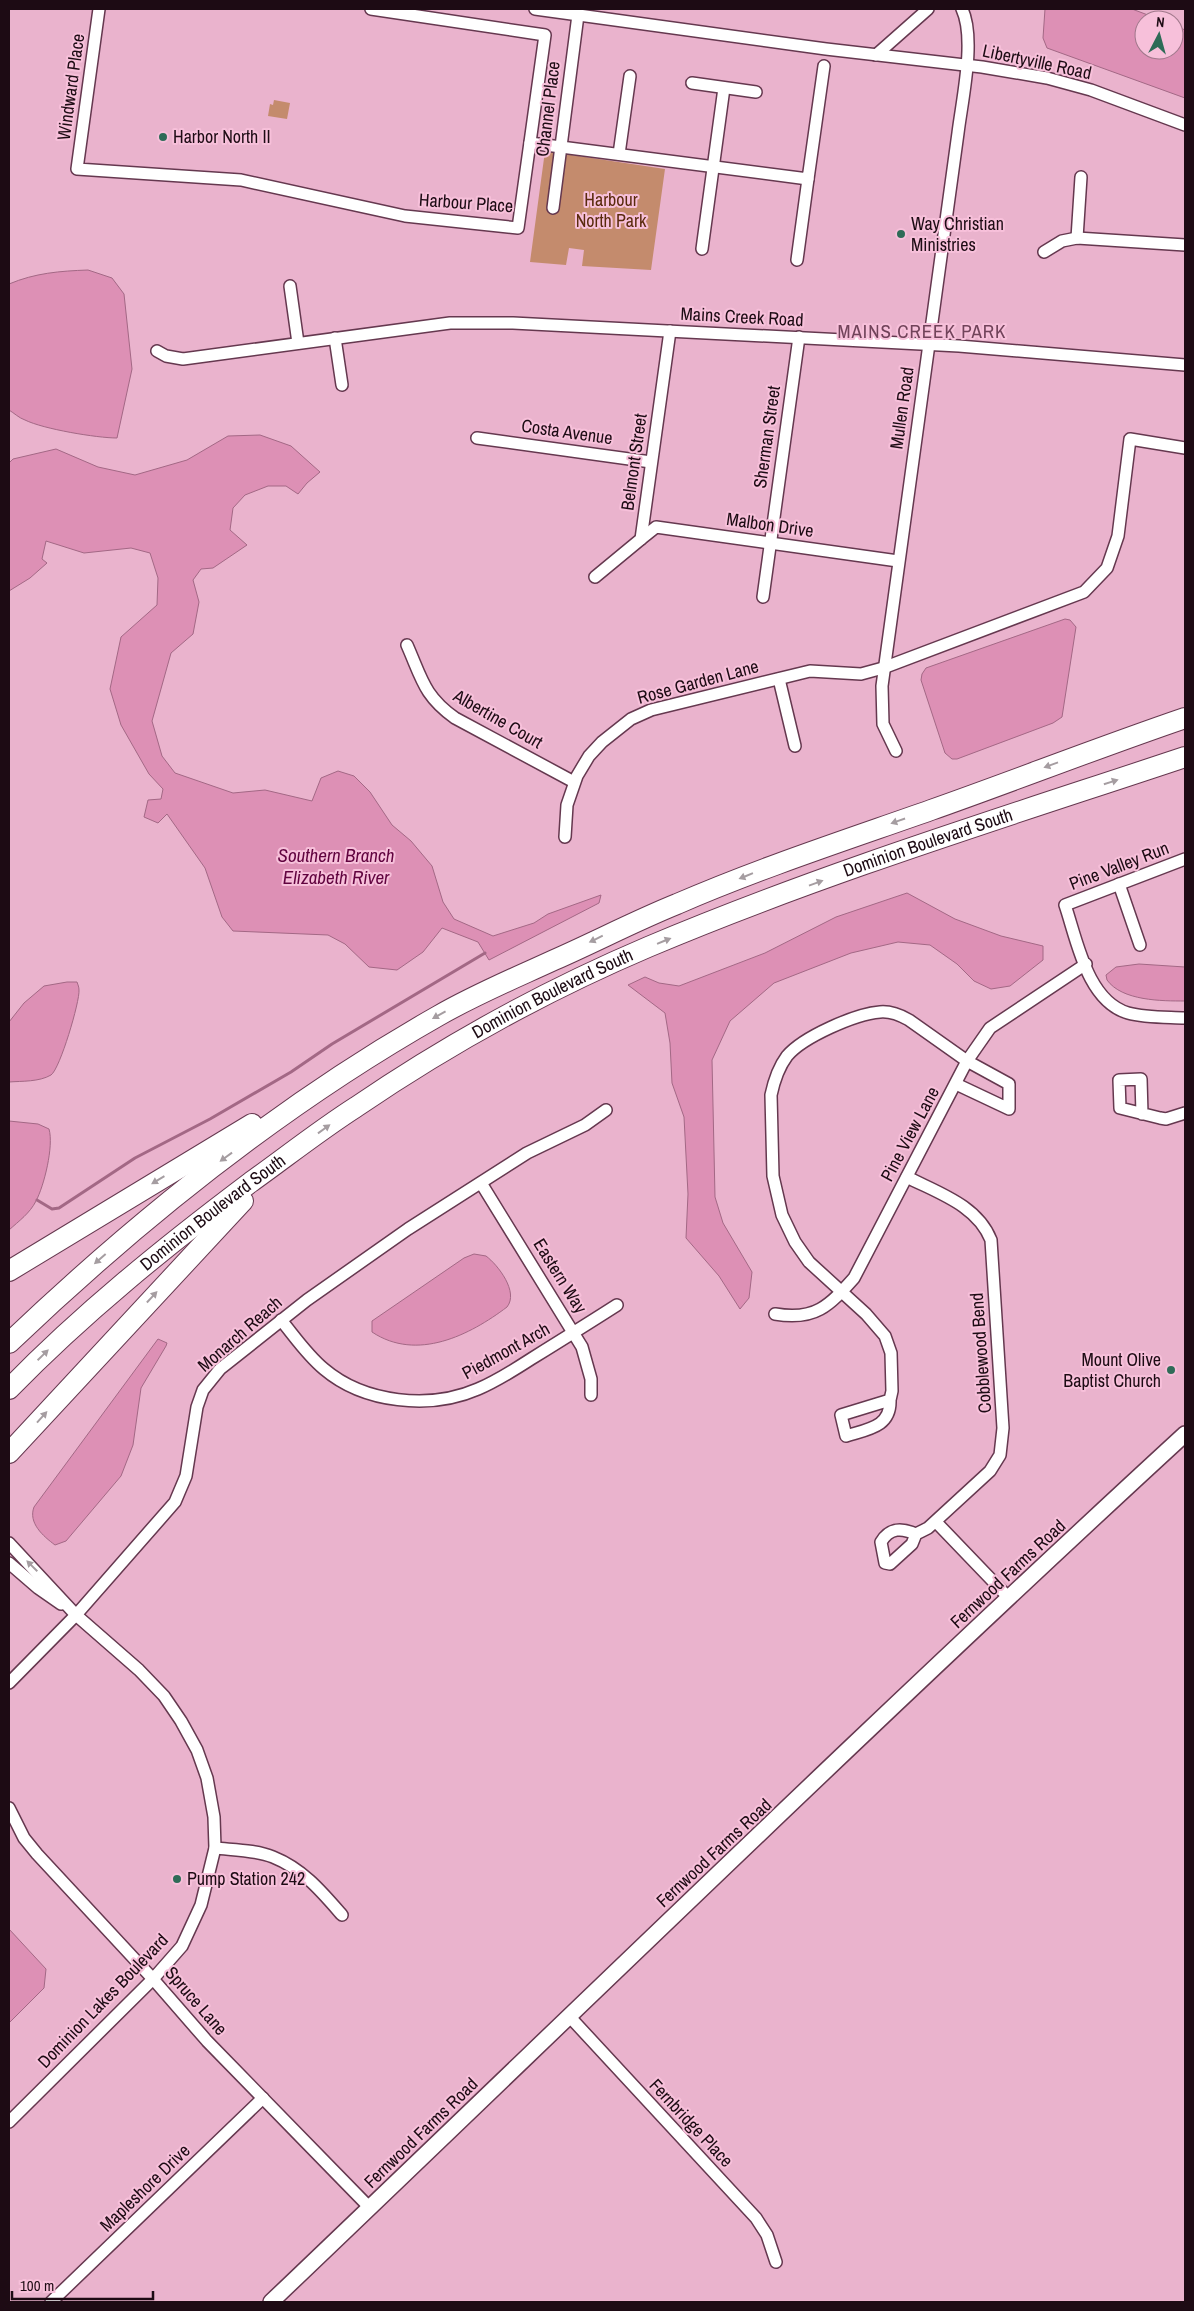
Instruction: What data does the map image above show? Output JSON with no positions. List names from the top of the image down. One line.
{"streets":{"highway":["Dominion Boulevard South"],"street":["Libertyville Road","Windward Place","Channel Place","Harbour Place","Mains Creek Road","Mullen Road","Costa Avenue","Sherman Street","Belmont Street","Malbon Drive","Rose Garden Lane","Albertine Court","Pine Valley Run","Pine View Lane","Eastern Way","Monarch Reach","Piedmont Arch","Cobblewood Bend","Fernwood Farms Road","Dominion Lakes Boulevard","Spruce Lane","Fernbridge Place","Mapleshore Drive"]},"crossings":[["Libertyville Road","Channel Place"],["Libertyville Road","Mullen Road"],["Windward Place","Harbour Place"],["Mains Creek Road","Mullen Road"],["Mains Creek Road","Sherman Street"],["Mains Creek Road","Belmont Street"],["Mullen Road","Malbon Drive"],["Mullen Road","Rose Garden Lane"],["Costa Avenue","Belmont Street"],["Sherman Street","Malbon Drive"],["Belmont Street","Malbon Drive"],["Rose Garden Lane","Albertine Court"],["Pine Valley Run","Pine View Lane"],["Pine View Lane","Cobblewood Bend"],["Eastern Way","Monarch Reach"],["Eastern Way","Piedmont Arch"],["Monarch Reach","Piedmont Arch"],["Monarch Reach","Dominion Lakes Boulevard"],["Fernwood Farms Road","Spruce Lane"],["Fernwood Farms Road","Fernbridge Place"],["Dominion Lakes Boulevard","Spruce Lane"],["Spruce Lane","Mapleshore Drive"]],"districts":["MAINS CREEK PARK"],"water":["Southern Branch Elizabeth River"],"parks":["Harbour North Park"],"places":["Harbor North II","Way Christian Ministries","Mount Olive Baptist Church","Pump Station 242"],"scale_bar":"100 m","north":"top"}
